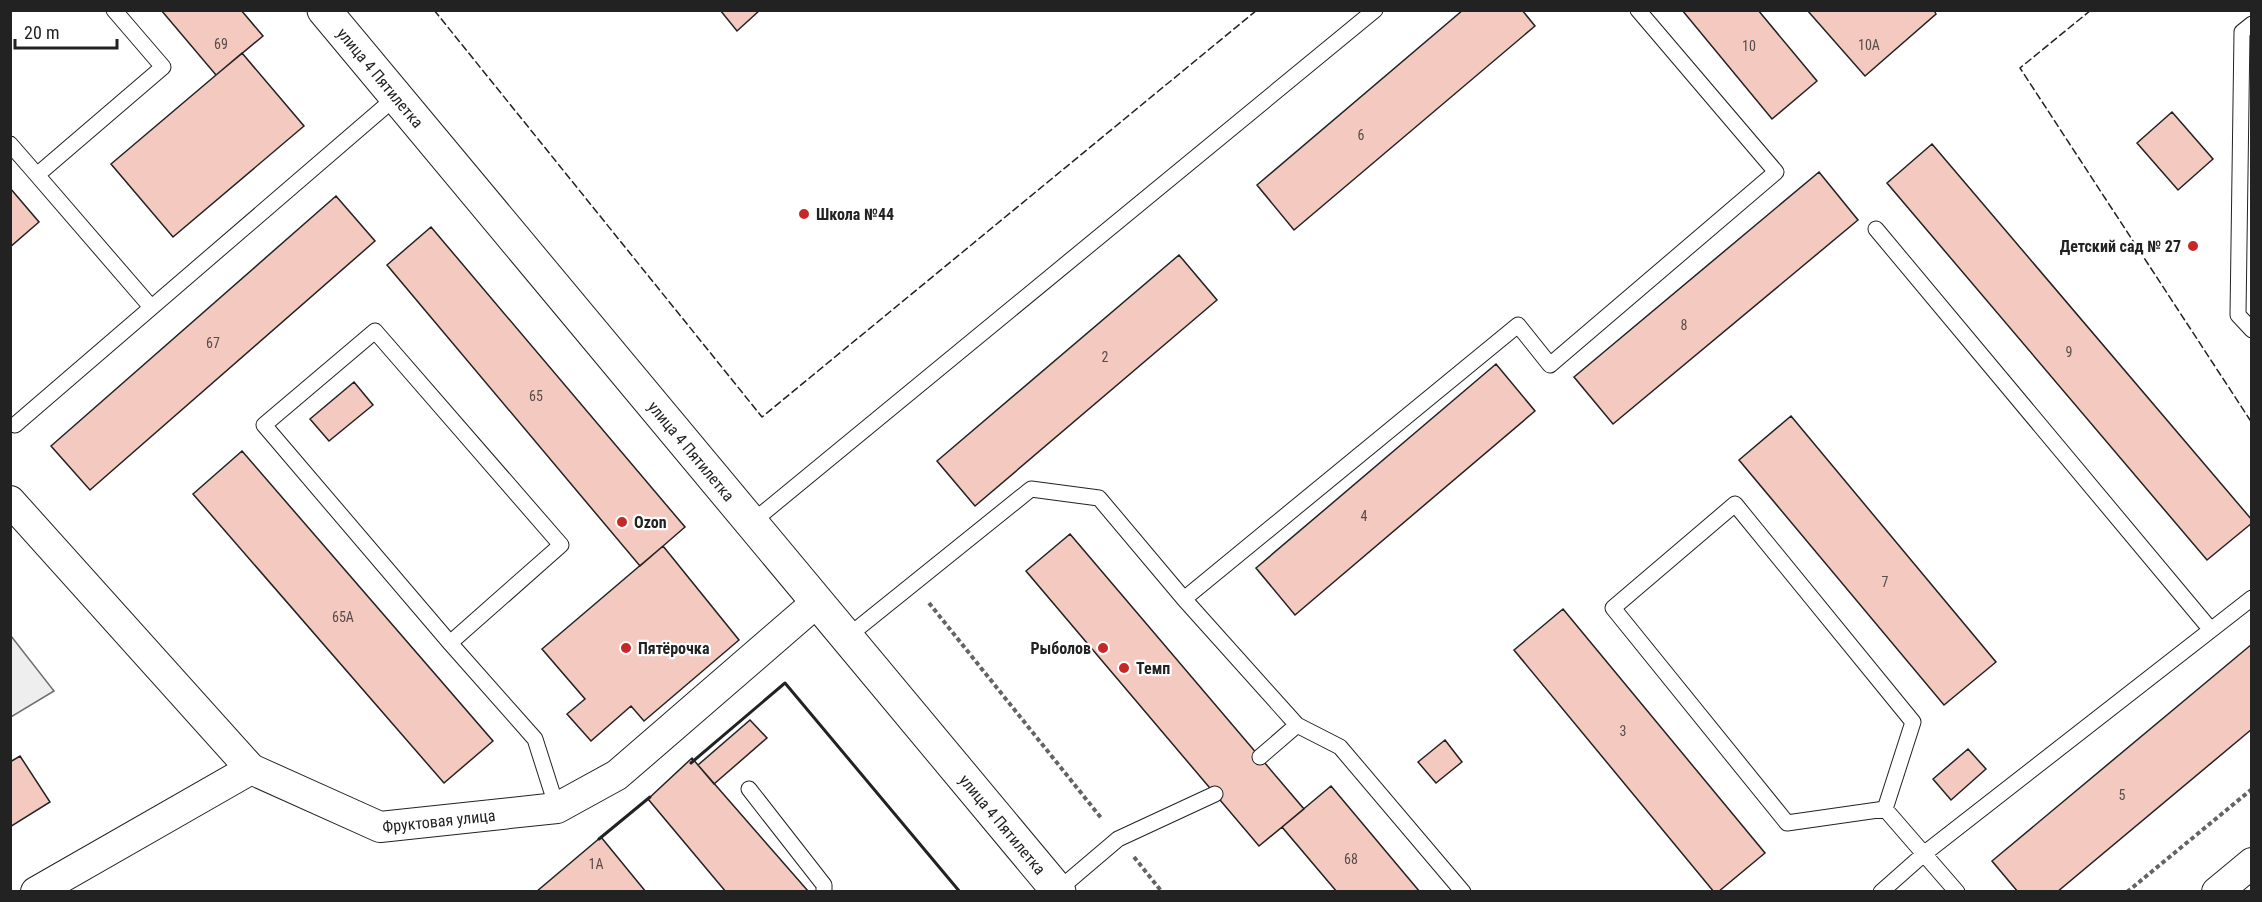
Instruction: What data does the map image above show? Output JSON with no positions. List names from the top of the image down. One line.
{"streets":{"main road":["улица 4 Пятилетка"],"street":["Фруктовая улица"]},"crossings":[["улица 4 Пятилетка","Фруктовая улица"]],"places":["Школа №44","Детский сад № 27","Ozon","Пятёрочка","Рыболов","Темп"],"house_numbers":["69","10А","10","6","8","67","9","2","65","4","7","65А","3","5","68","1А"],"scale_bar":"20 m"}
